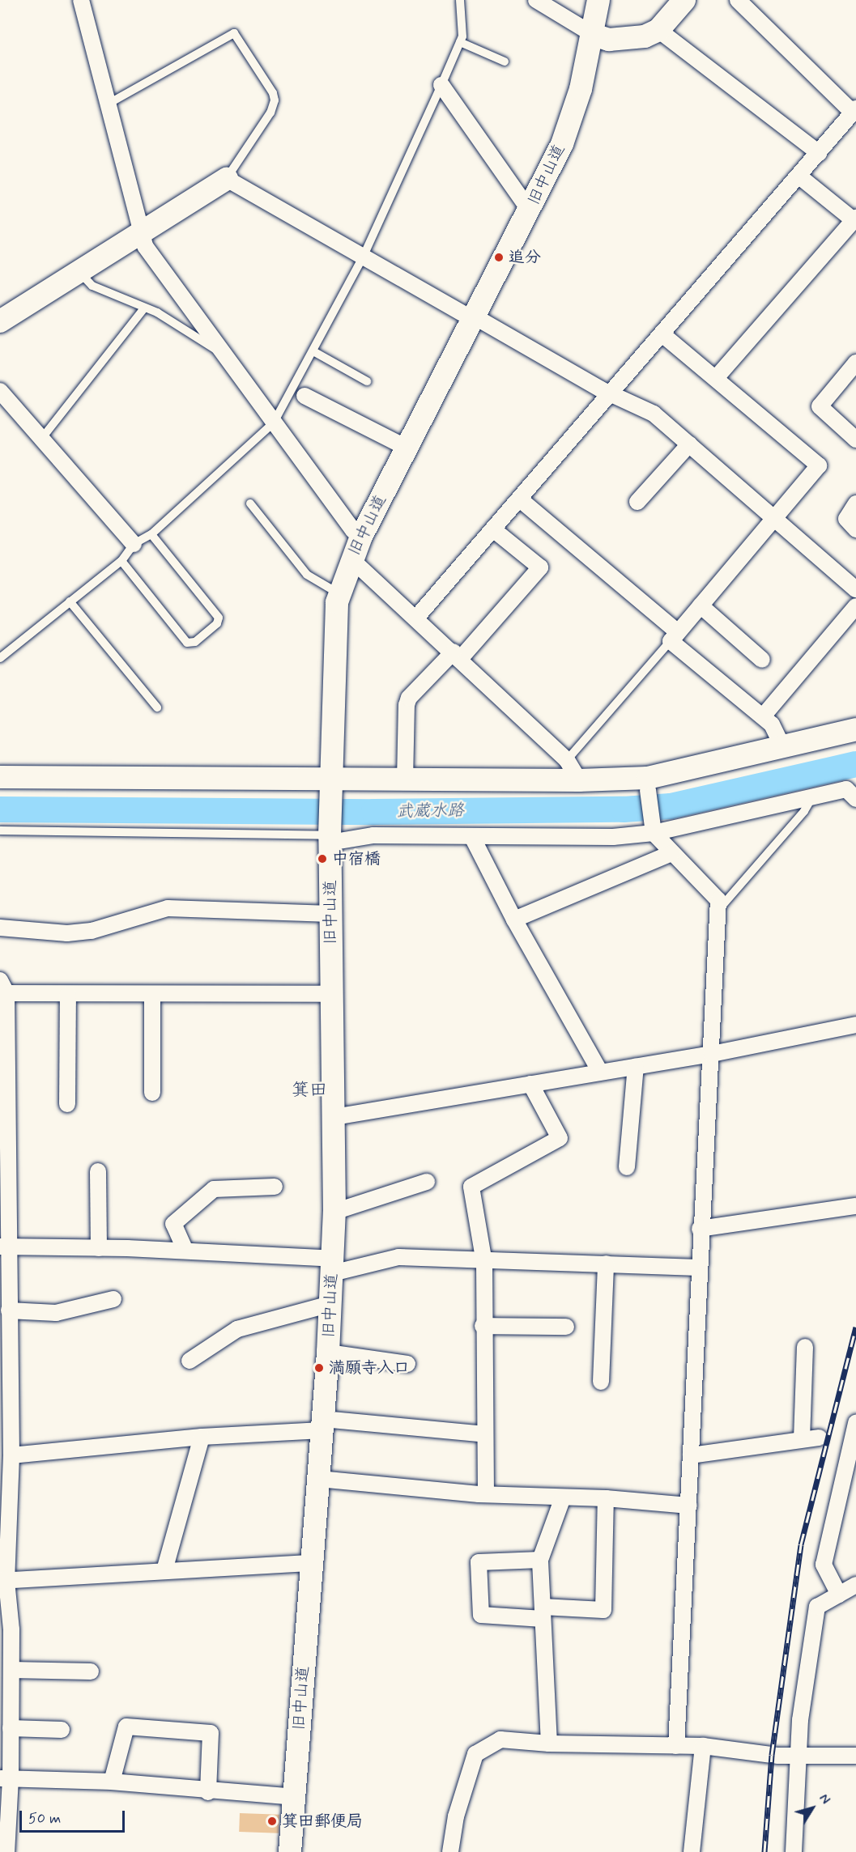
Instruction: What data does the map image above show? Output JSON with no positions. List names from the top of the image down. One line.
{"streets":{"main road":["旧中山道"]},"districts":["箕田"],"water":["武蔵水路"],"places":["追分","中宿橋","満願寺入口","箕田郵便局"],"scale_bar":"50 m","north":"top right"}
